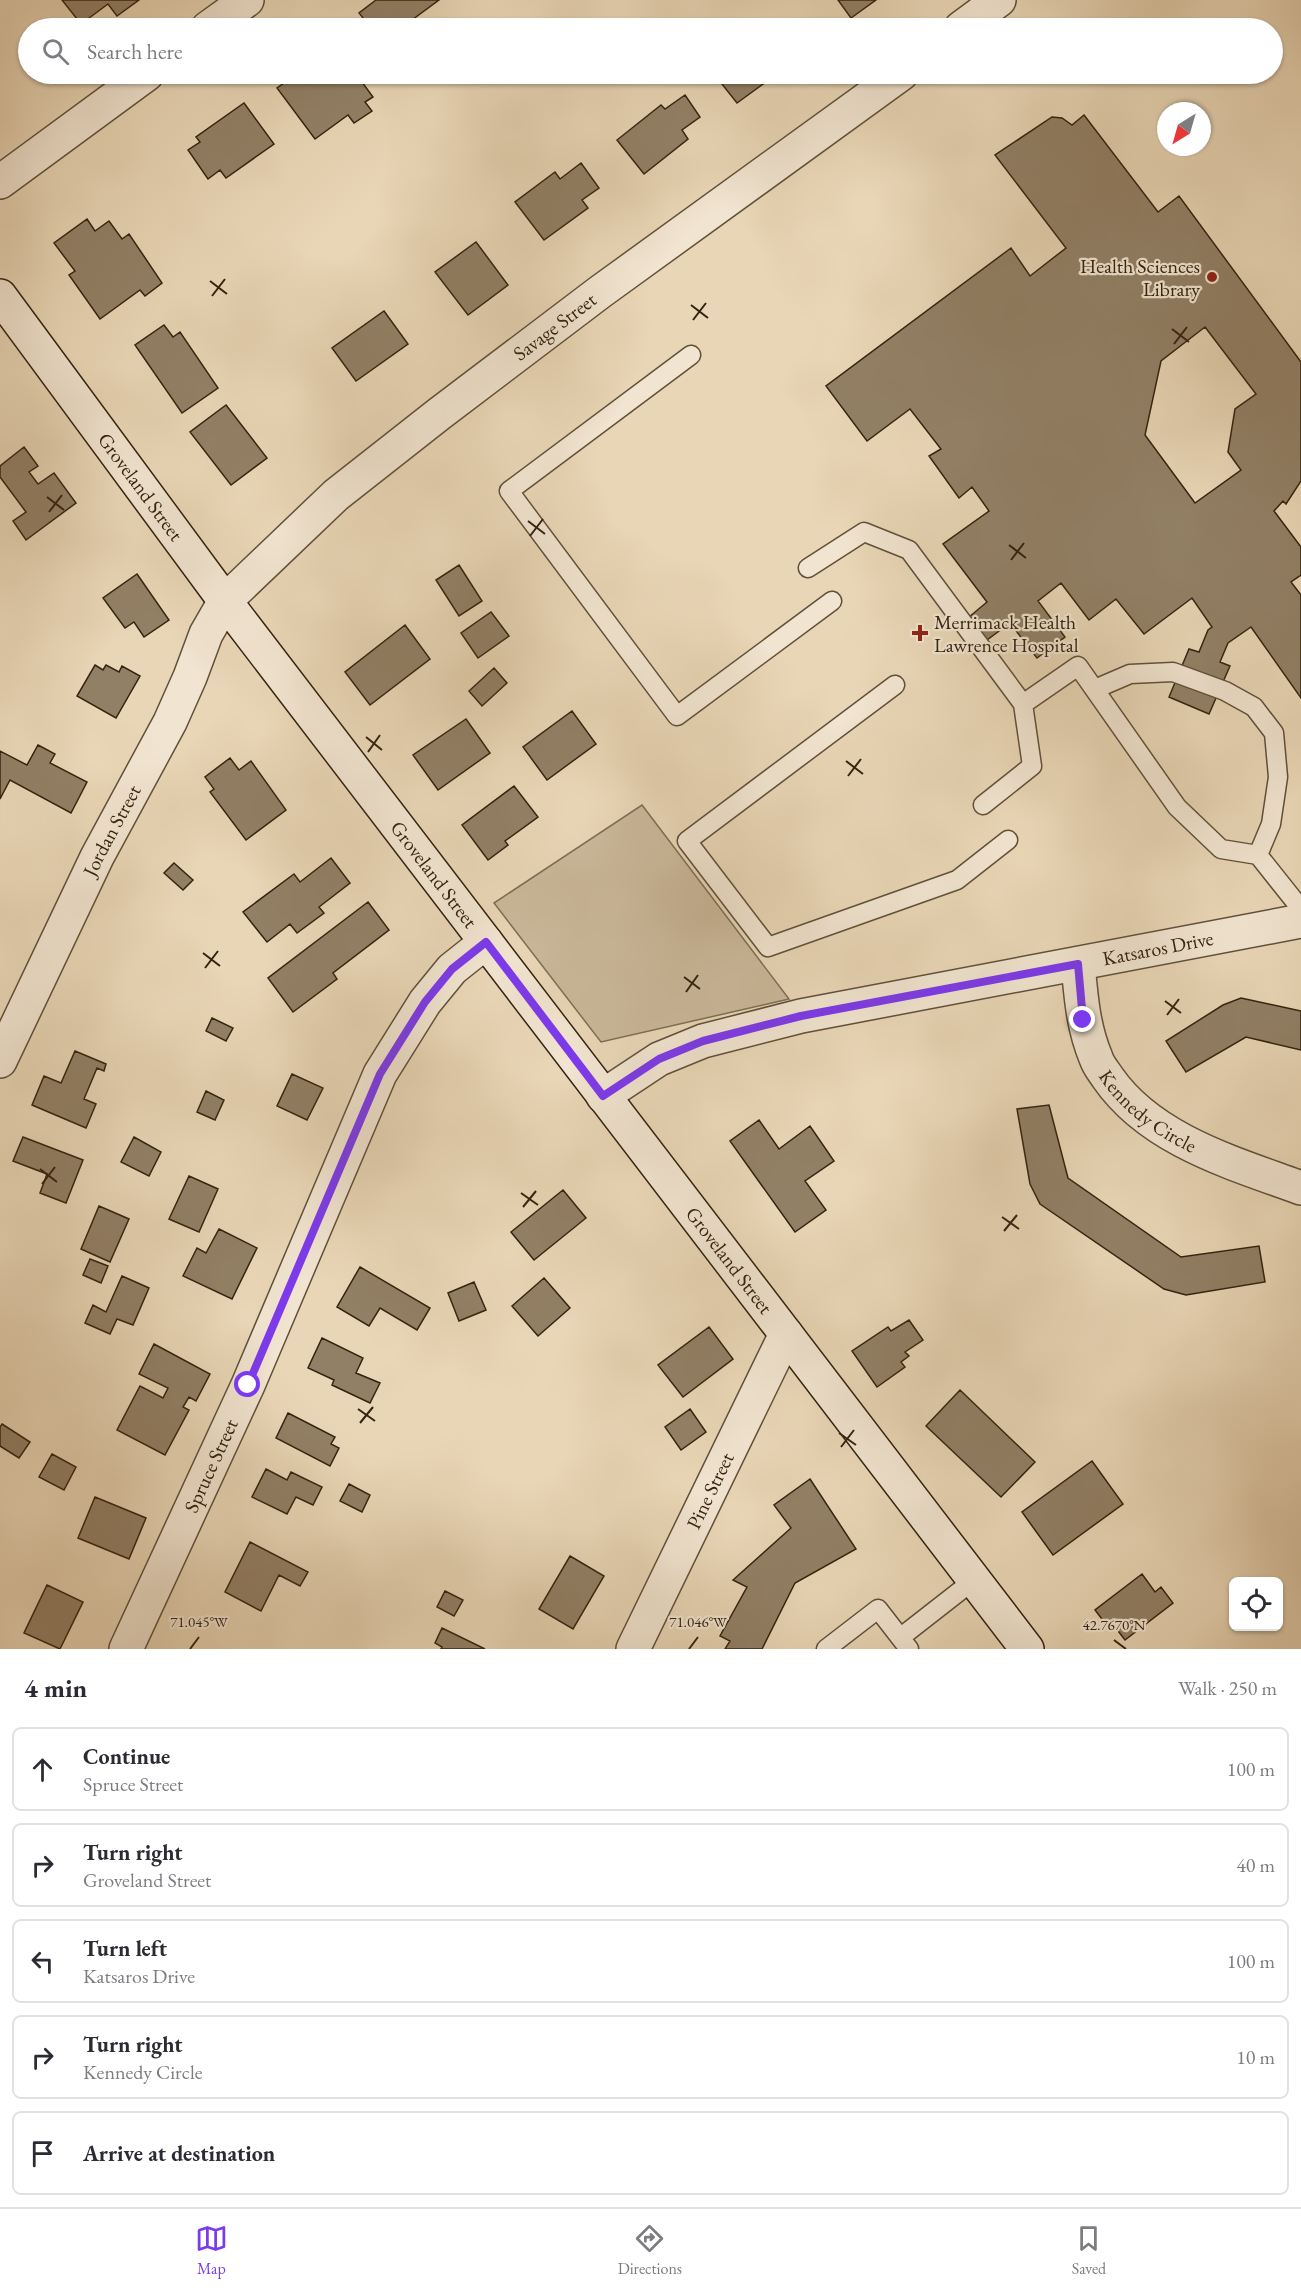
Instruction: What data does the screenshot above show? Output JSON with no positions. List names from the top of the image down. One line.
{"streets":{"street":["Savage Street","Groveland Street","Jordan Street","Katsaros Drive","Kennedy Circle","Spruce Street","Pine Street"]},"crossings":[["Savage Street","Groveland Street"],["Savage Street","Jordan Street"],["Groveland Street","Jordan Street"],["Groveland Street","Katsaros Drive"],["Groveland Street","Spruce Street"],["Groveland Street","Pine Street"],["Katsaros Drive","Kennedy Circle"]],"places":{"other":["Health Sciences Library"],"health":["Merrimack Health Lawrence Hospital"]},"north":"bottom left","page":{"search":"Search here","heading":["4 min","Walk · 250 m"],"list":[["Continue","Spruce Street","100 m"],["Turn right","Groveland Street","40 m"],["Turn left","Katsaros Drive","100 m"],["Turn right","Kennedy Circle","10 m"],"Arrive at destination"],"nav":["Map","Directions","Saved"]},"coordinates":["71.045°W","71.046°W","42.7670°N"]}
